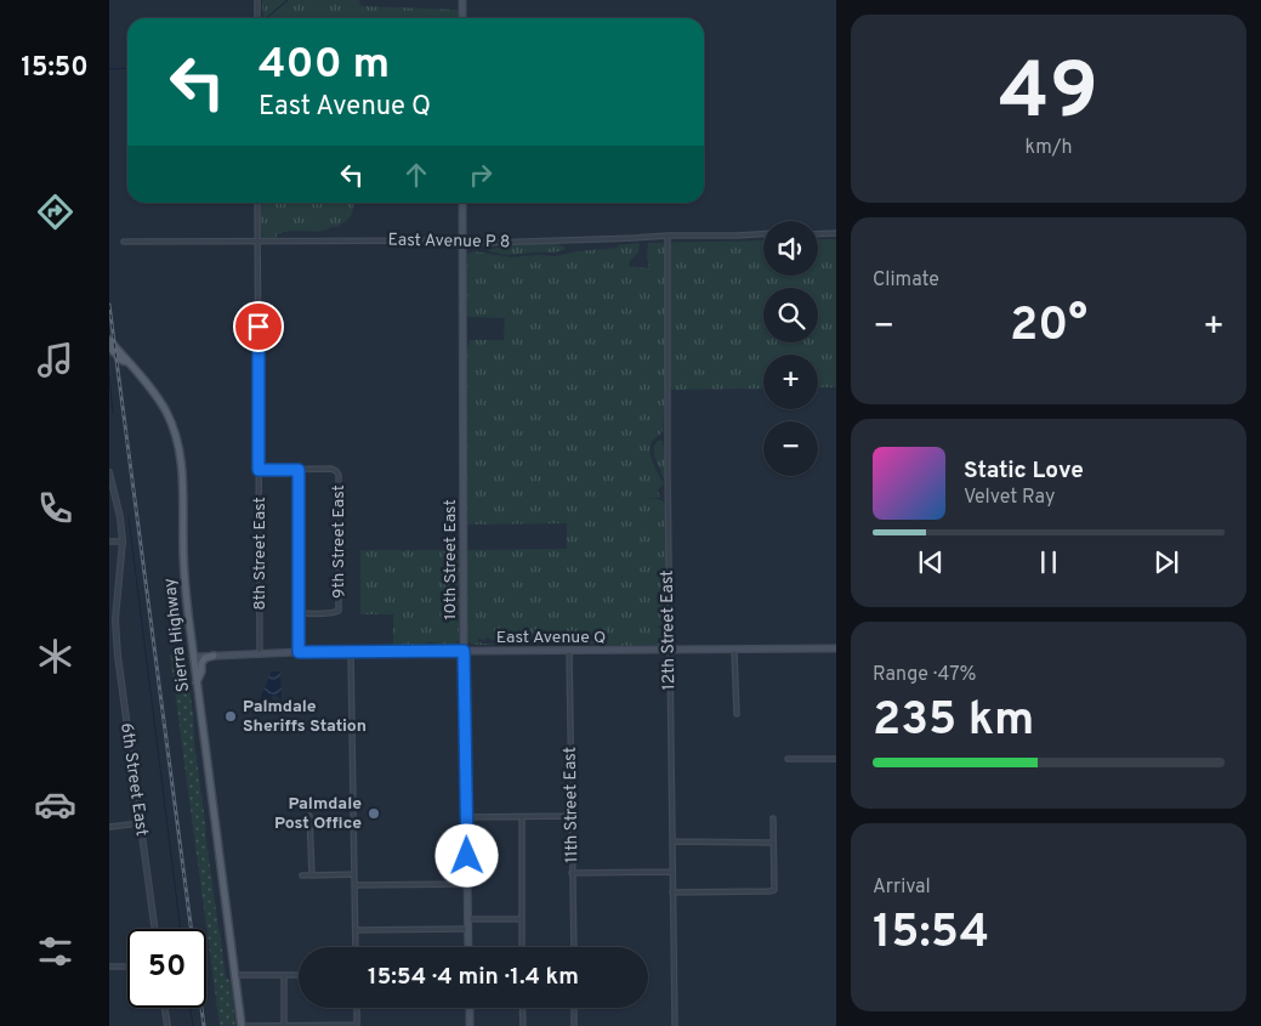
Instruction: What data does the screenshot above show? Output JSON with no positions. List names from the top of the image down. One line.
{"streets":{"main road":["10th Street East","Sierra Highway","East Avenue Q"],"street":["East Avenue P 8","9th Street East","8th Street East","12th Street East","6th Street East","11th Street East"]},"crossings":[["East Avenue P 8","8th Street East"],["East Avenue P 8","10th Street East"],["East Avenue P 8","12th Street East"],["8th Street East","East Avenue Q"],["10th Street East","East Avenue Q"],["12th Street East","East Avenue Q"],["Sierra Highway","East Avenue Q"],["East Avenue Q","11th Street East"]],"places":["Palmdale Sheriffs Station","Palmdale Post Office"],"page":{"tabs":"15:50","tile":[["49","km/h"],"Climate",["Range · 47%","235 km"],["Arrival","15:54"]],"turn":["400 m","East Avenue Q"],"map_buttons":["+","−"],"heat":["−","20°","+"],"song":["Static Love","Velvet Ray"],"limit":"50","trip":"15:54 · 4 min · 1.4 km"}}
